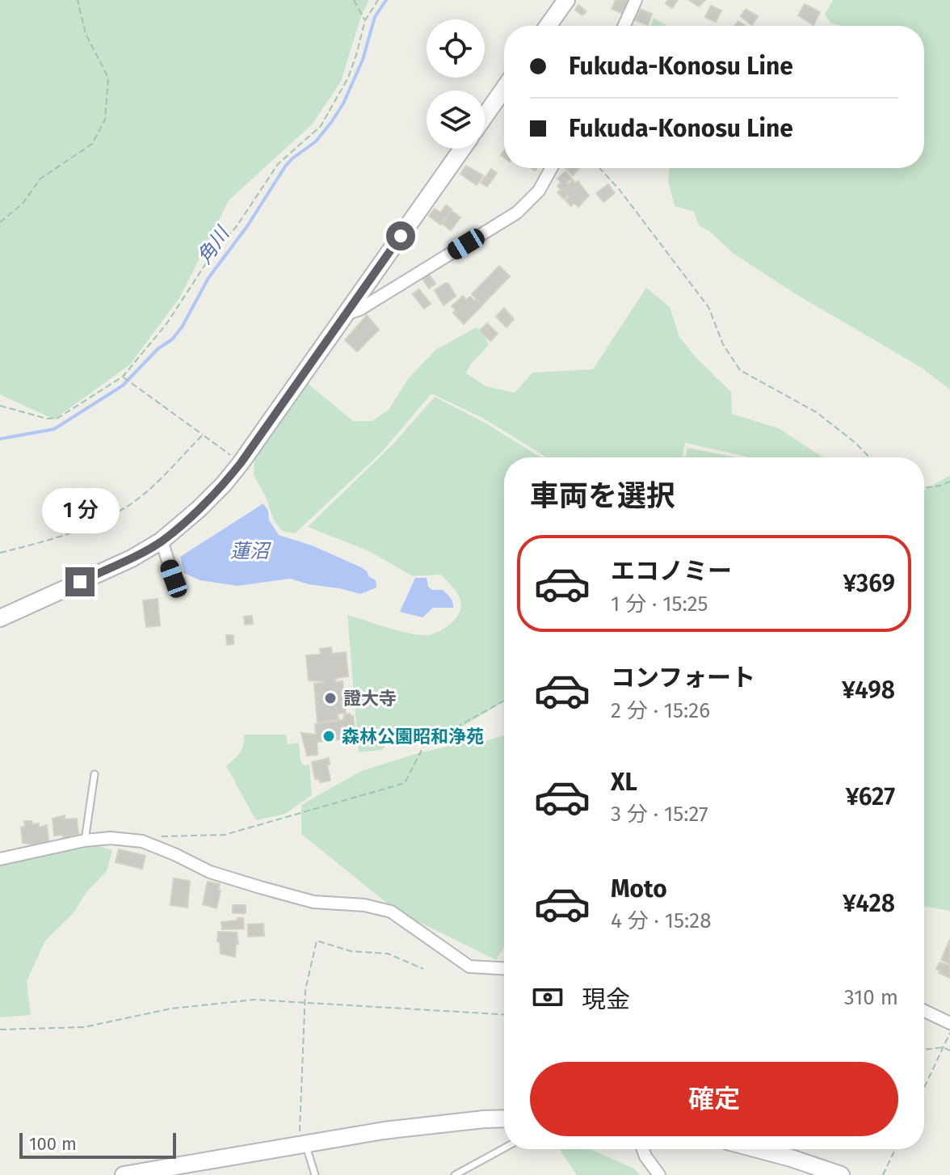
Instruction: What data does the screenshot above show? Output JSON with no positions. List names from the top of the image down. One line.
{"water":["角川","蓮沼"],"places":["證大寺","森林公園昭和浄苑"],"scale_bar":"100 m","page":{"banner":["Fukuda-Konosu Line","Fukuda-Konosu Line"],"heading":"車両を選択","bubble":"1 分","list":[{"name":"エコノミー","note":"1 分 · 15:25","value":"¥369"},{"name":"コンフォート","note":"2 分 · 15:26","value":"¥498"},{"name":"XL","note":"3 分 · 15:27","value":"¥627"},{"name":"Moto","note":"4 分 · 15:28","value":"¥428"}],"pay":["現金","310 m"],"buttons":"確定","scale":"100 m"}}
